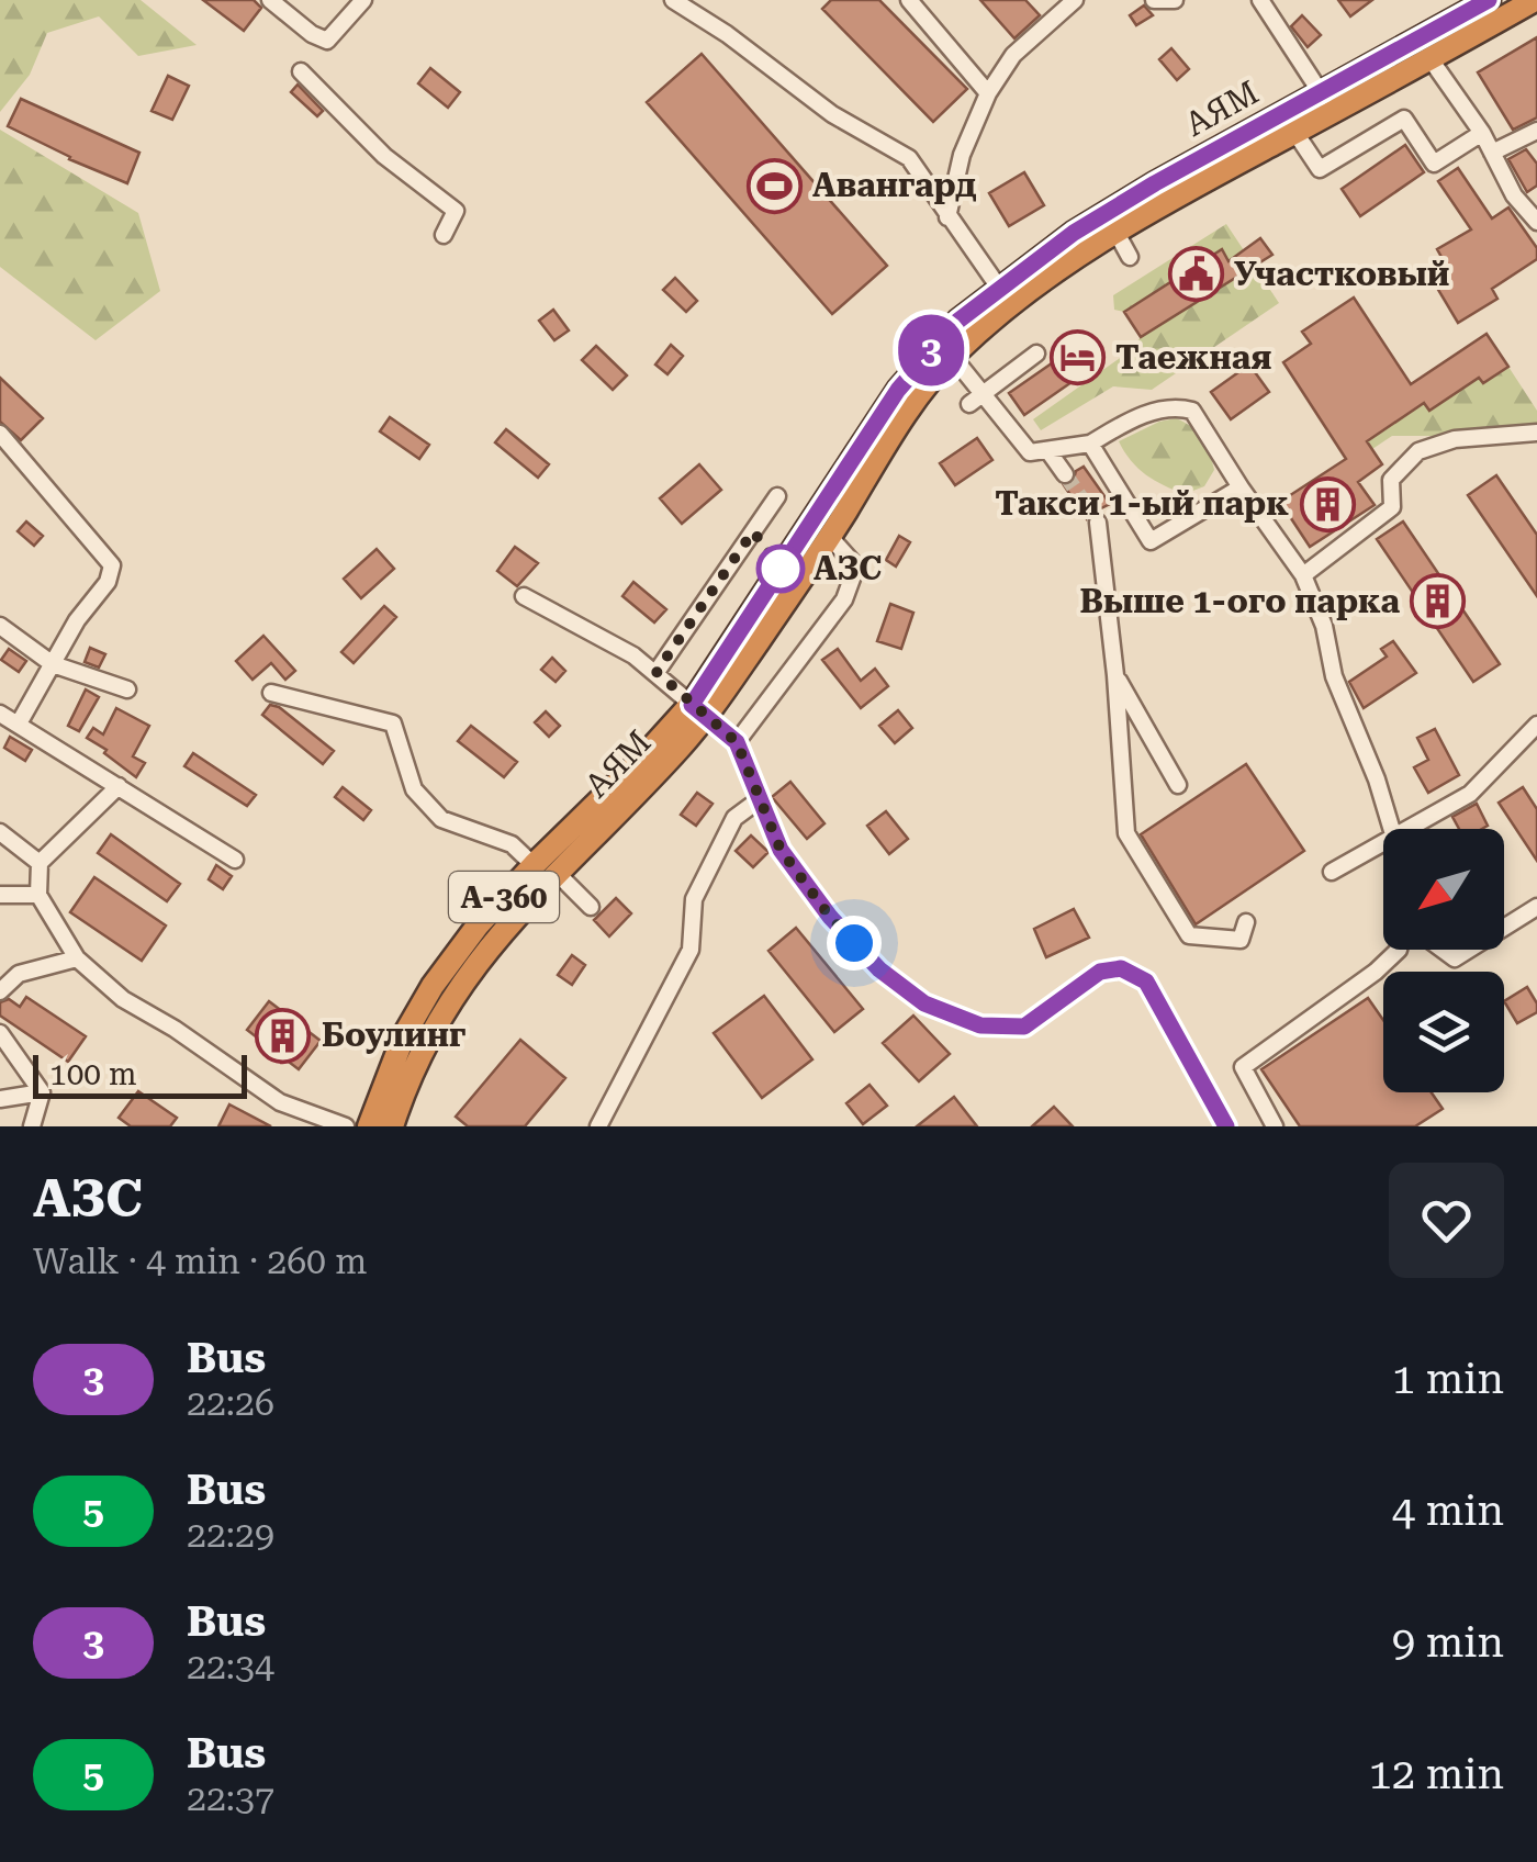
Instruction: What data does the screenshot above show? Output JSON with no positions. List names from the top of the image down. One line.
{"streets":{"highway":["АЯМ","А-360"]},"places":{"sports":["Авангард"],"public building":["Участковый"],"hotel":["Таежная"],"building":["Такси 1-ый парк","Выше 1-ого парка","Боулинг"],"other":["АЗС"]},"lines":["bus line 3"],"scale_bar":"100 m","north":"bottom left","page":{"on_map":"3","scale":"100 m","heading":["АЗС","Walk · 4 min · 260 m"],"list":[{"mark":"3","name":"Bus","note":"22:26","value":"1 min"},{"mark":"5","name":"Bus","note":"22:29","value":"4 min"},{"mark":"3","name":"Bus","note":"22:34","value":"9 min"},{"mark":"5","name":"Bus","note":"22:37","value":"12 min"}]}}
